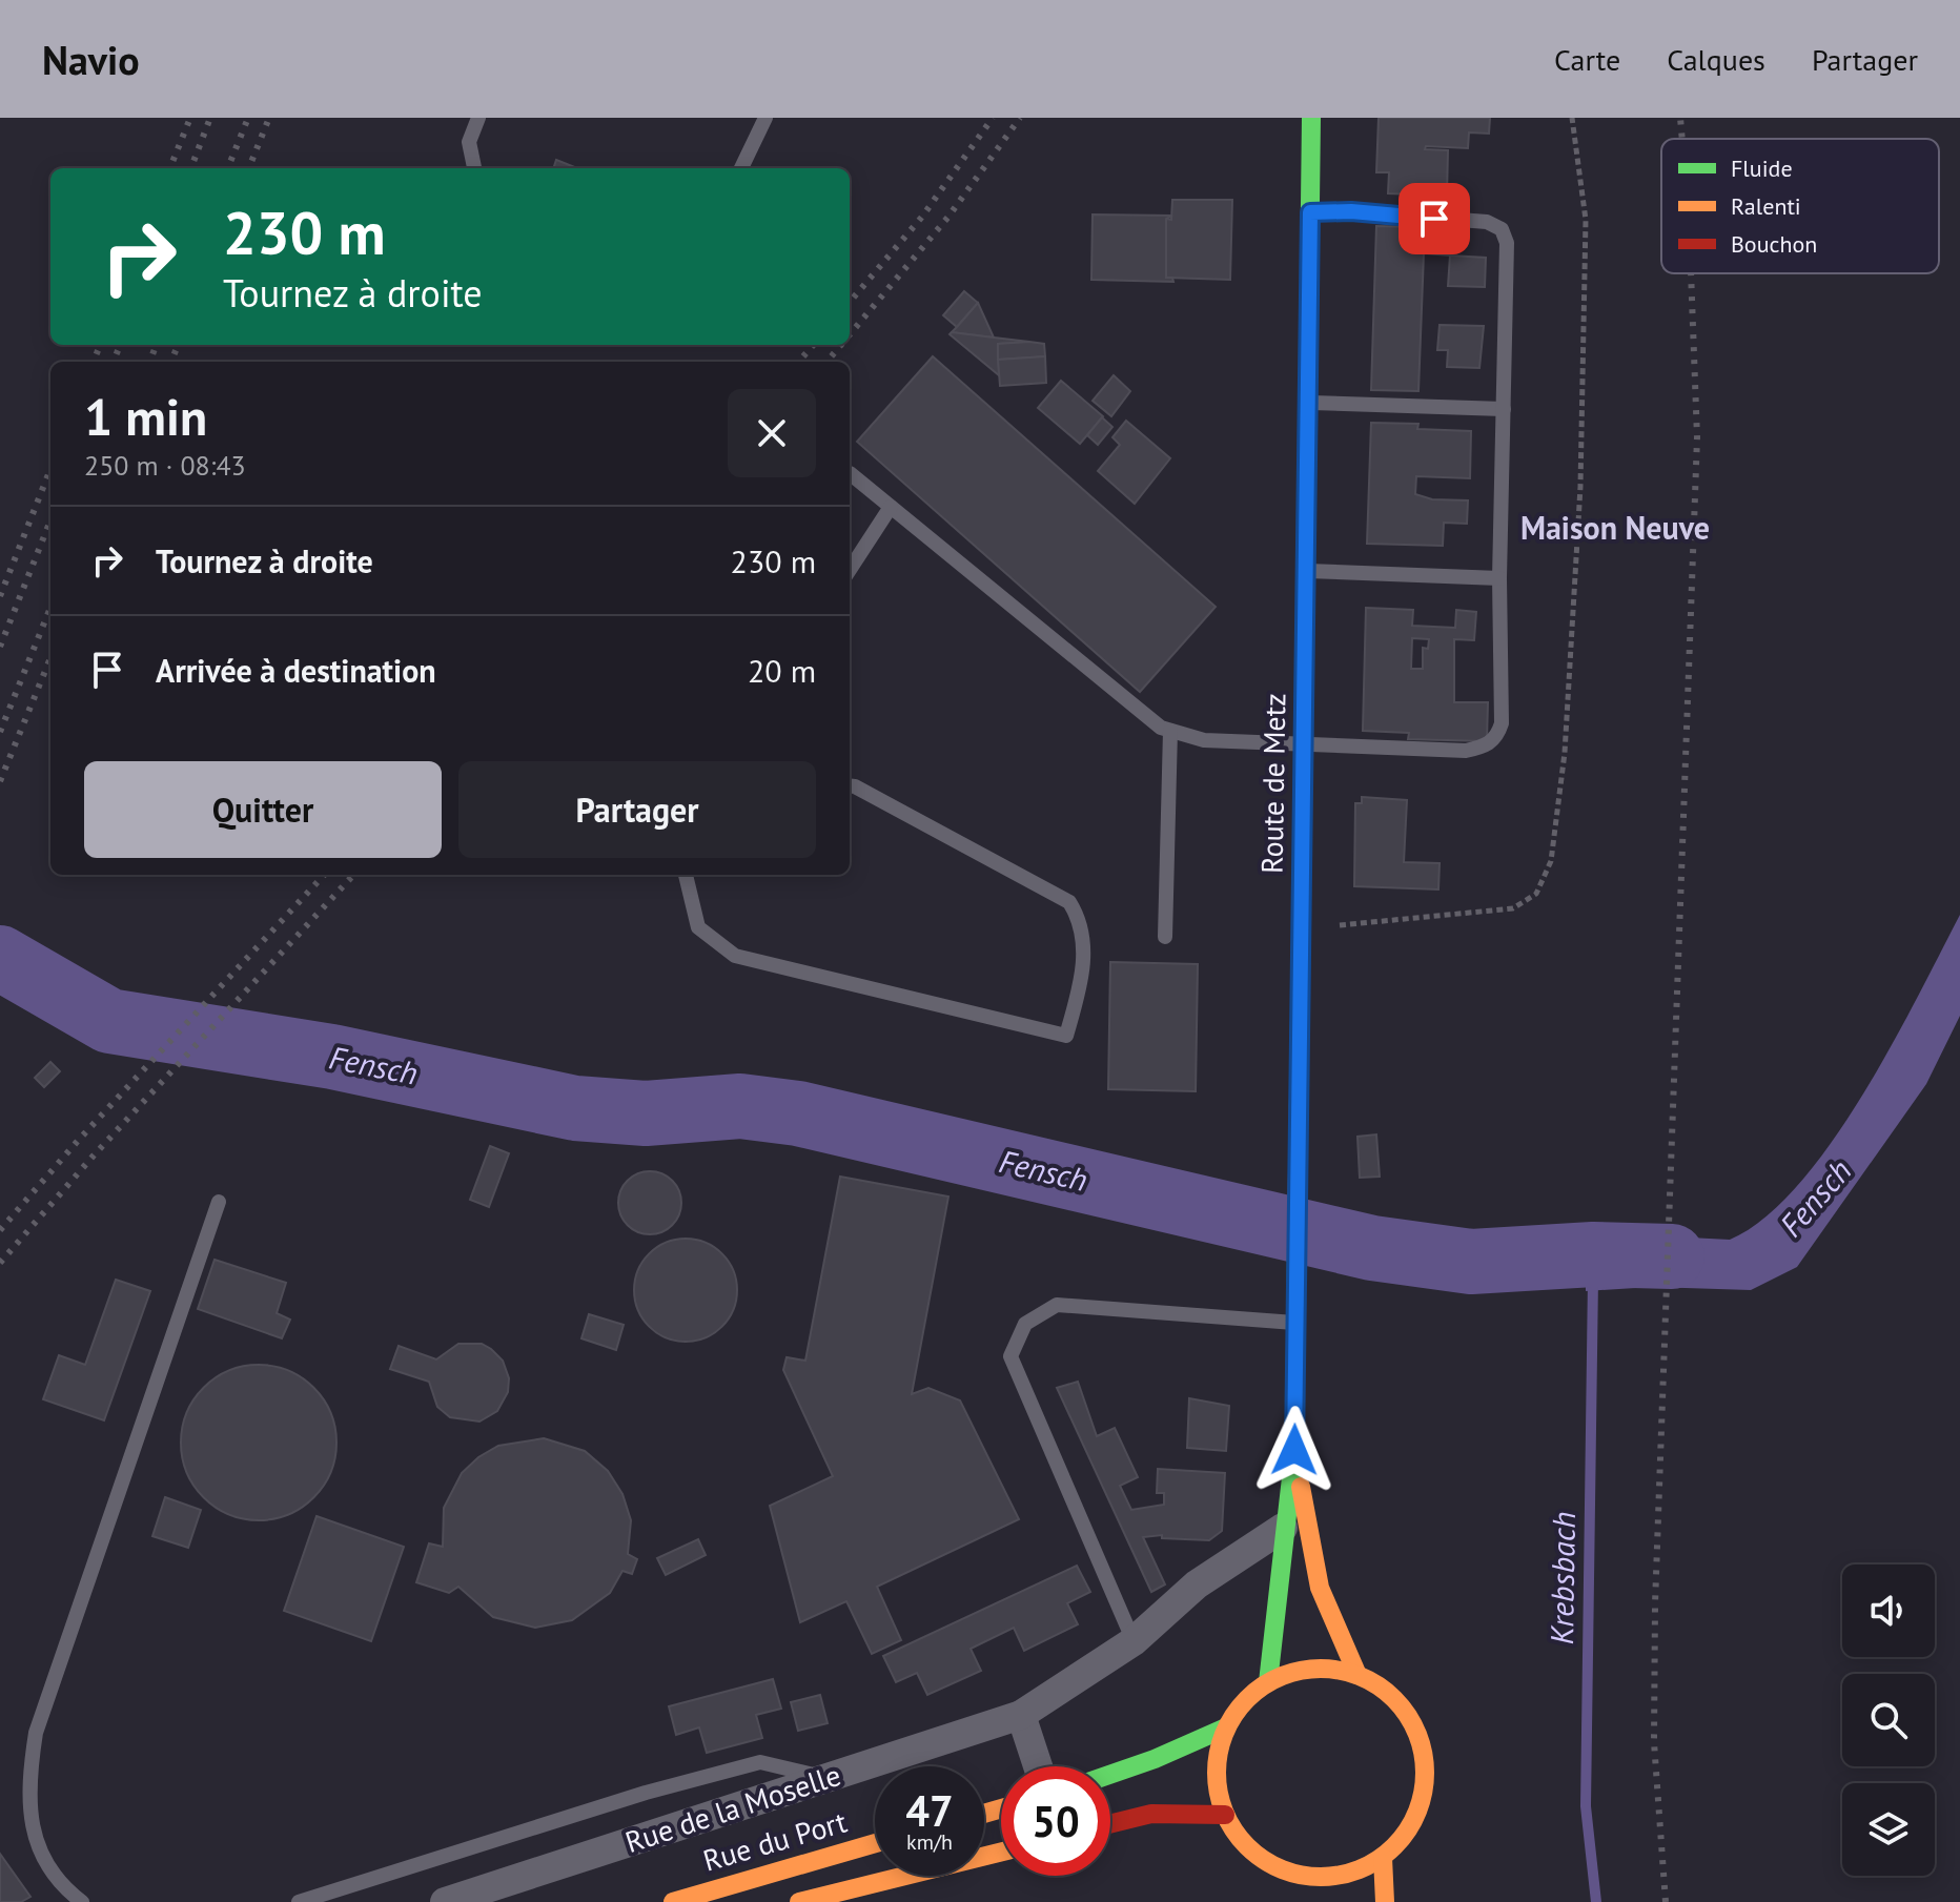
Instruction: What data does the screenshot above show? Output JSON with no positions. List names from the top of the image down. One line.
{"streets":{"main road":["Route de Metz","Rue du Port"],"street":["Rue de la Moselle"]},"crossings":[["Route de Metz","Rue de la Moselle"]],"districts":["Maison Neuve"],"water":["Fensch","Krebsbach"],"legend":["Fluide","Ralenti","Bouchon"],"page":{"header":"Navio","nav":["Carte","Calques","Partager"],"turn":["230 m","Tournez à droite"],"heading":["1 min","250 m · 08:43"],"list":[{"name":"Tournez à droite","value":"230 m"},{"name":"Arrivée à destination","value":"20 m"}],"buttons":["Quitter","Partager"],"speed":"47 km/h","limit":"50"}}
